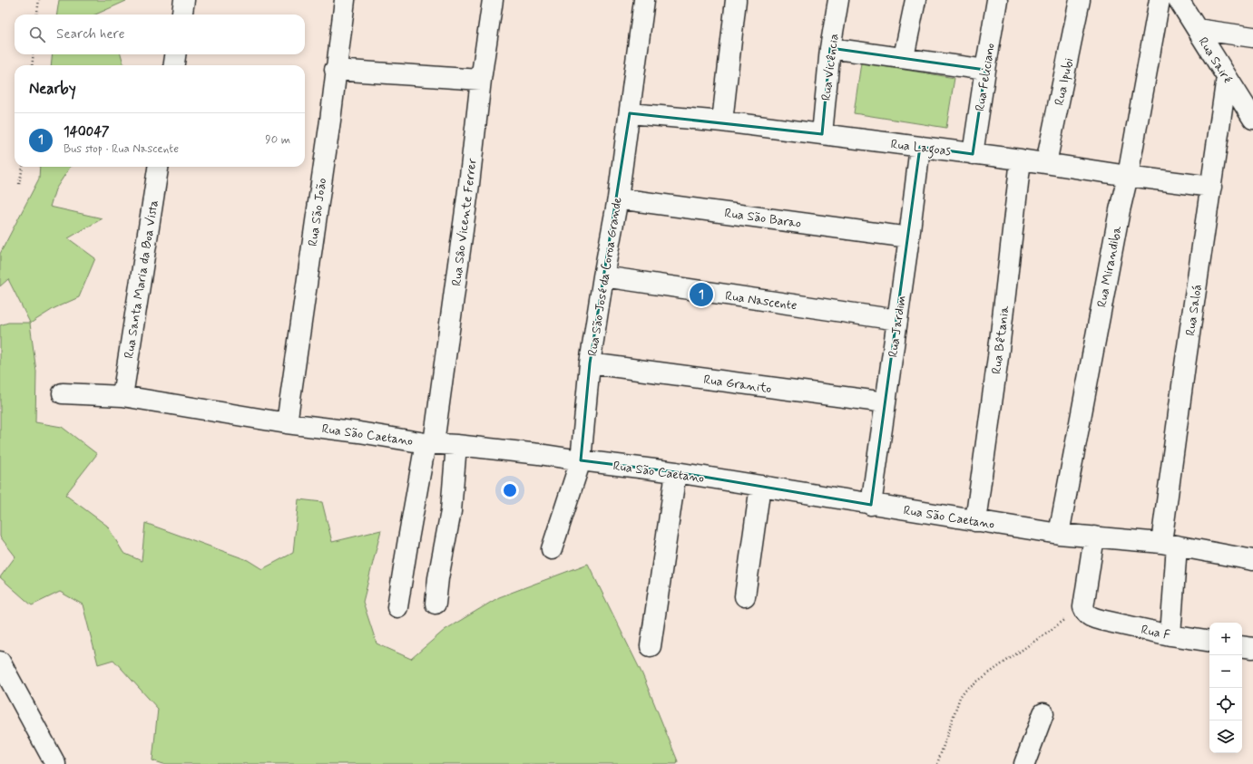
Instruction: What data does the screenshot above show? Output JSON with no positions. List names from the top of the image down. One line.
{"streets":{"street":["Rua Sairé","Rua Vicência","Rua Feliciano","Rua Ipubi","Rua Lagoas","Rua São João","Rua São Barao","Rua Sâo Vicente Ferrer","Rua Mirandiba","Rua São José da Coroa Grande","Rua Santa Maria da Boa Vista","Rua Nascente","Rua Saloá","Rua Jardim","Rua Bêtania","Rua Granito","Rua São Caetano","Rua F"]},"crossings":[["Rua Sairé","Rua Saloá"],["Rua Vicência","Rua Lagoas"],["Rua Feliciano","Rua Lagoas"],["Rua Ipubi","Rua Lagoas"],["Rua Lagoas","Rua Mirandiba"],["Rua Lagoas","Rua São José da Coroa Grande"],["Rua Lagoas","Rua Saloá"],["Rua Lagoas","Rua Jardim"],["Rua Lagoas","Rua Bêtania"],["Rua São João","Rua São Caetano"],["Rua São Barao","Rua São José da Coroa Grande"],["Rua São Barao","Rua Jardim"],["Rua Sâo Vicente Ferrer","Rua São Caetano"],["Rua Mirandiba","Rua São Caetano"],["Rua São José da Coroa Grande","Rua Nascente"],["Rua São José da Coroa Grande","Rua Granito"],["Rua São José da Coroa Grande","Rua São Caetano"],["Rua Santa Maria da Boa Vista","Rua São Caetano"],["Rua Nascente","Rua Jardim"],["Rua Saloá","Rua São Caetano"],["Rua Saloá","Rua F"],["Rua Jardim","Rua Granito"],["Rua Jardim","Rua São Caetano"],["Rua Bêtania","Rua São Caetano"]],"page":{"search":"Search here","heading":"Nearby","list":[{"mark":"1","name":"140047","note":"Bus stop · Rua Nascente","value":"90 m"}],"pins":"1","map_buttons":["+","−"]}}
